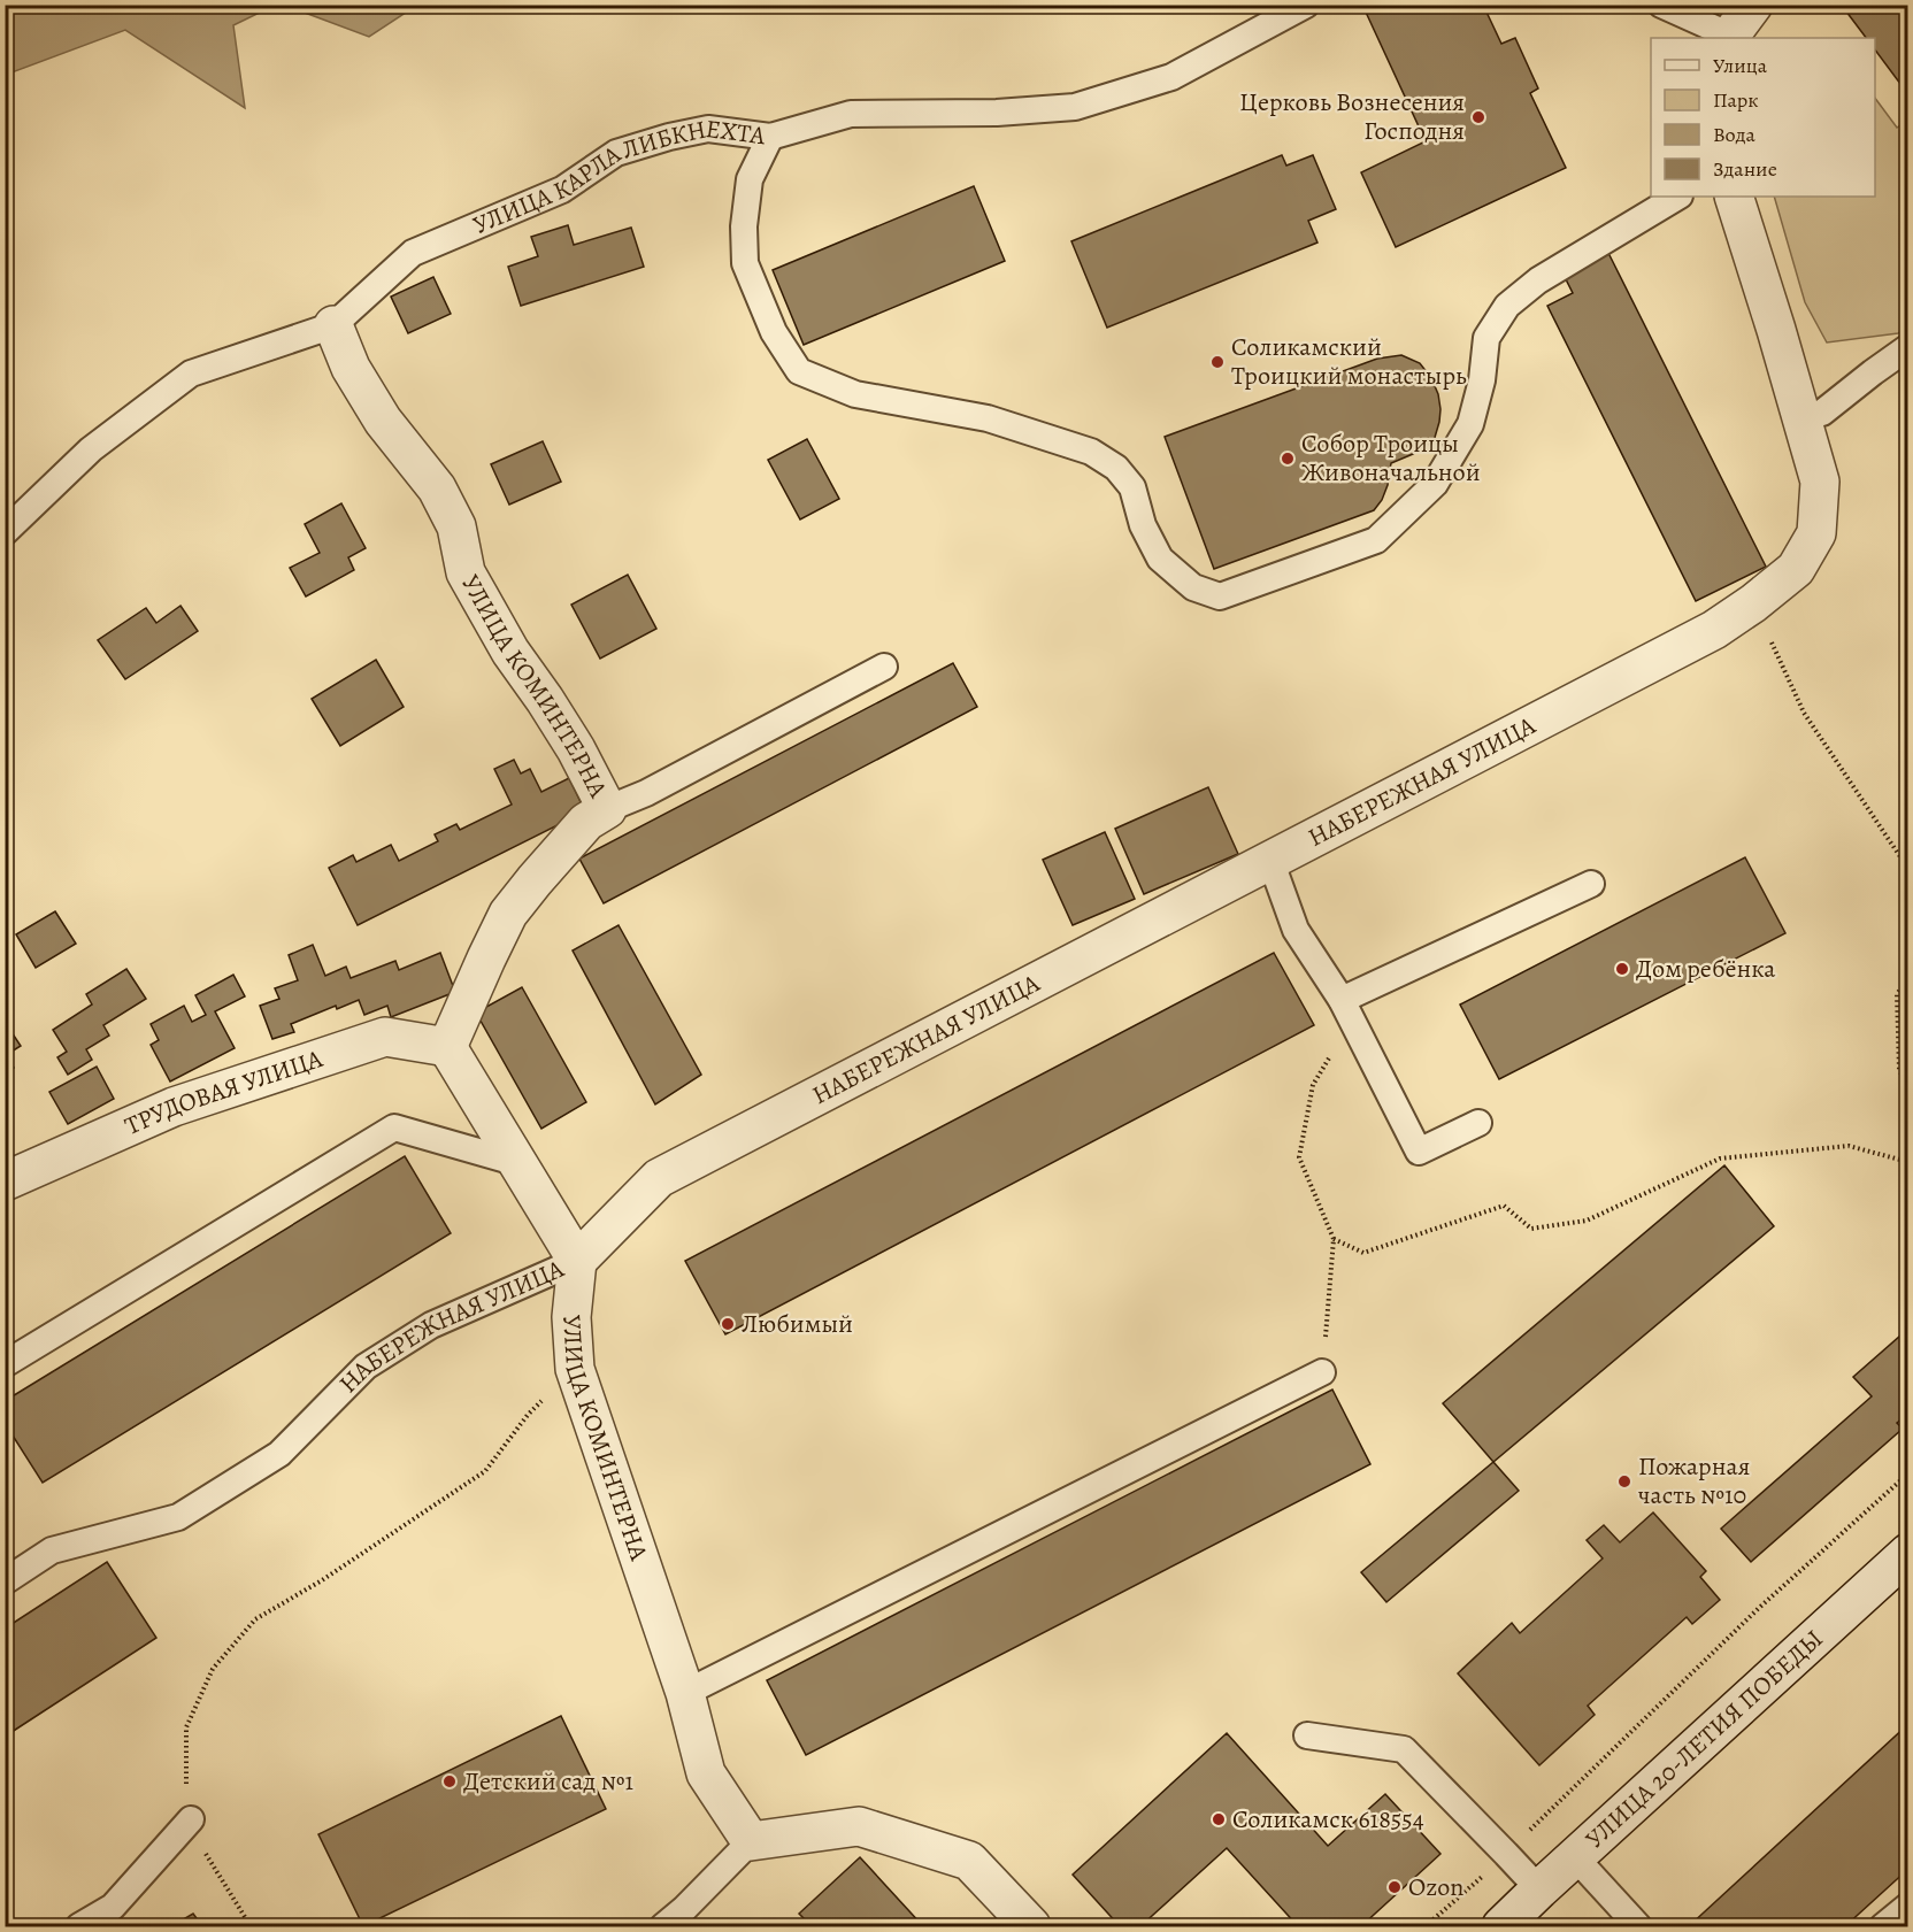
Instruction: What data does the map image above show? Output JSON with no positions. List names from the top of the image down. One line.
{"streets":{"street":["УЛИЦА КОМИНТЕРНА","НАБЕРЕЖНАЯ УЛИЦА","ТРУДОВАЯ УЛИЦА","УЛИЦА 20-ЛЕТИЯ ПОБЕДЫ"],"lane":["УЛИЦА КАРЛА ЛИБКНЕХТА"]},"crossings":[["УЛИЦА КАРЛА ЛИБКНЕХТА","УЛИЦА КОМИНТЕРНА"],["УЛИЦА КОМИНТЕРНА","НАБЕРЕЖНАЯ УЛИЦА"],["УЛИЦА КОМИНТЕРНА","ТРУДОВАЯ УЛИЦА"]],"places":["Церковь Вознесения Господня","Соликамский Троицкий монастырь","Собор Троицы Живоначальной","Дом ребёнка","Любимый","Пожарная часть №10","Детский сад №1","Соликамск 618554","Ozon"],"legend":["Улица","Парк","Вода","Здание"]}
